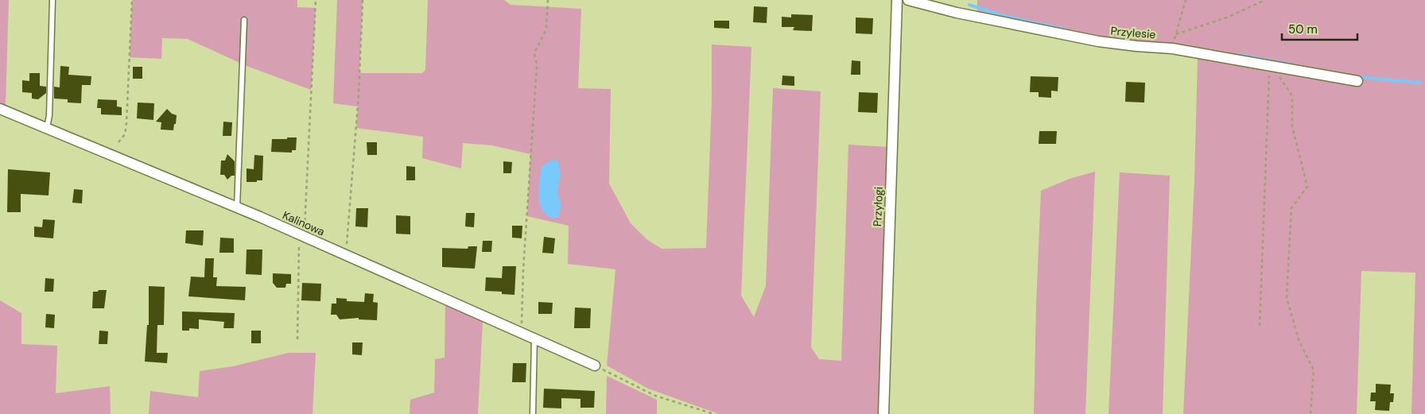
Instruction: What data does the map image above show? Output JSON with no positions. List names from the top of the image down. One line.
{"streets":{"street":["Przylesie","Przyłogi","Kalinowa"]},"scale_bar":"50 m"}
